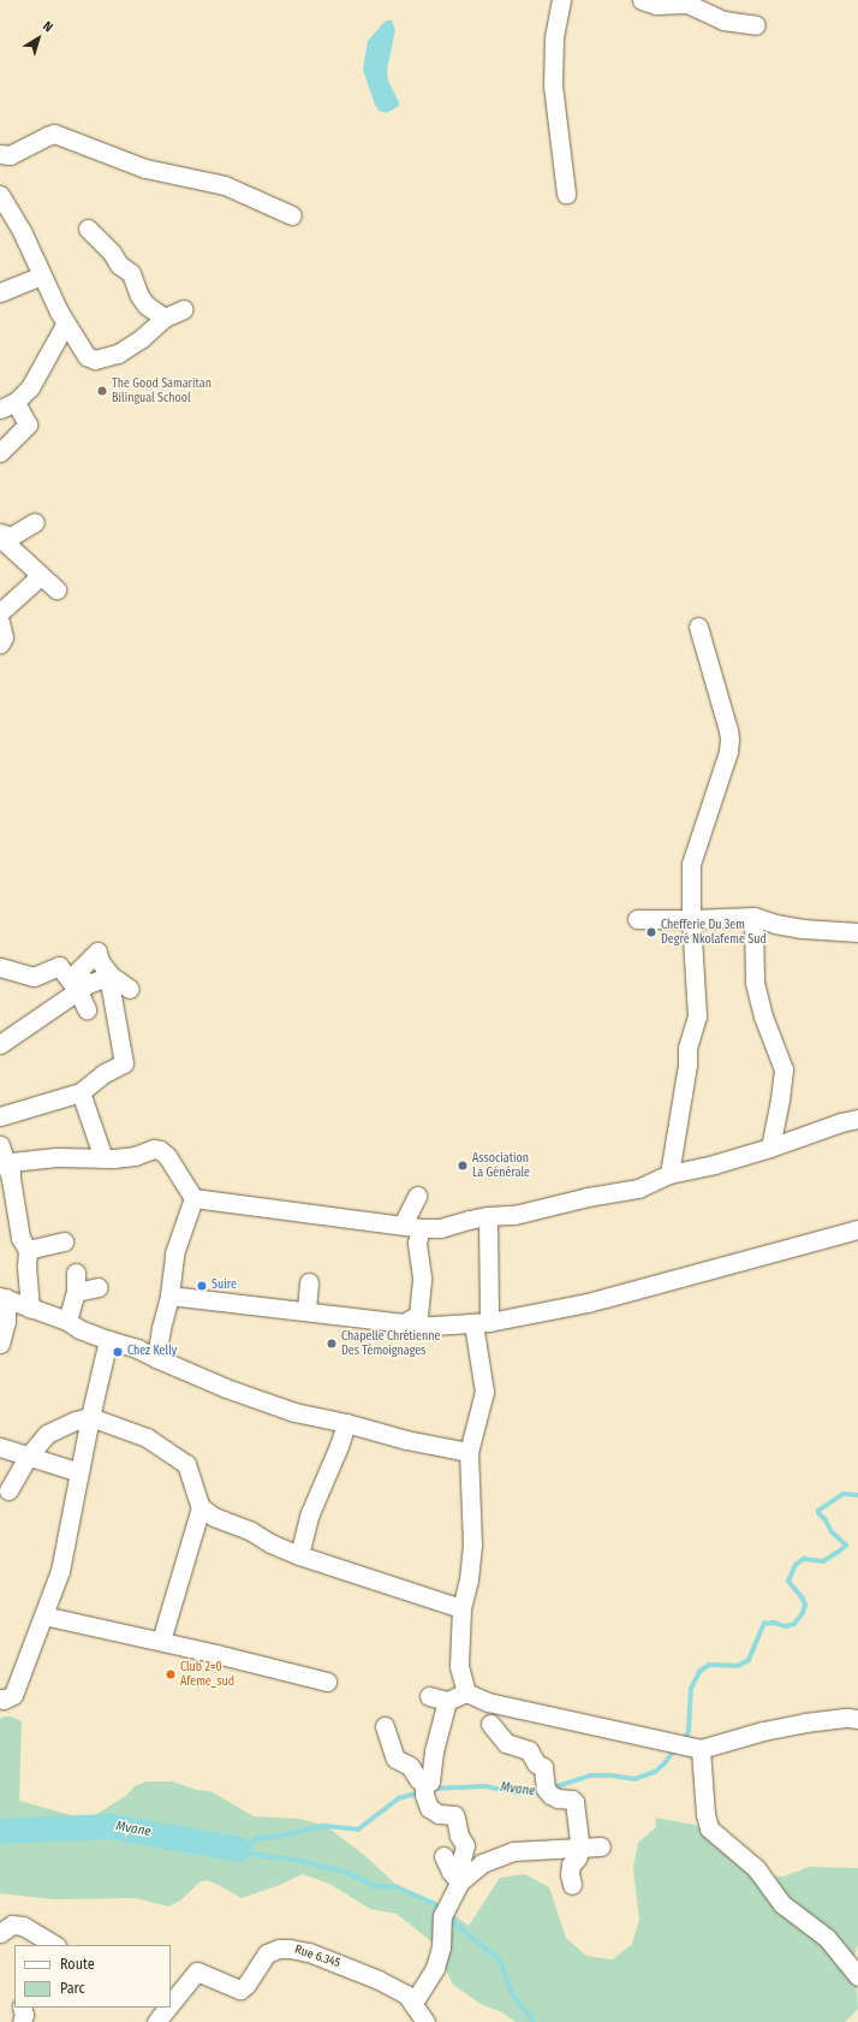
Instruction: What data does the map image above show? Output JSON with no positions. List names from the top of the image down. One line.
{"streets":{"street":["Rue 6.345"]},"water":["Mvane"],"places":["The Good Samaritan Bilingual School","Chefferie Du 3em Degré Nkolafeme Sud","Association La Générale","Suire","Chapelle Chrétienne Des Témoignages","Chez Kelly","Club 2=0 Afeme_sud"],"legend":["Route","Parc"],"north":"top right"}
